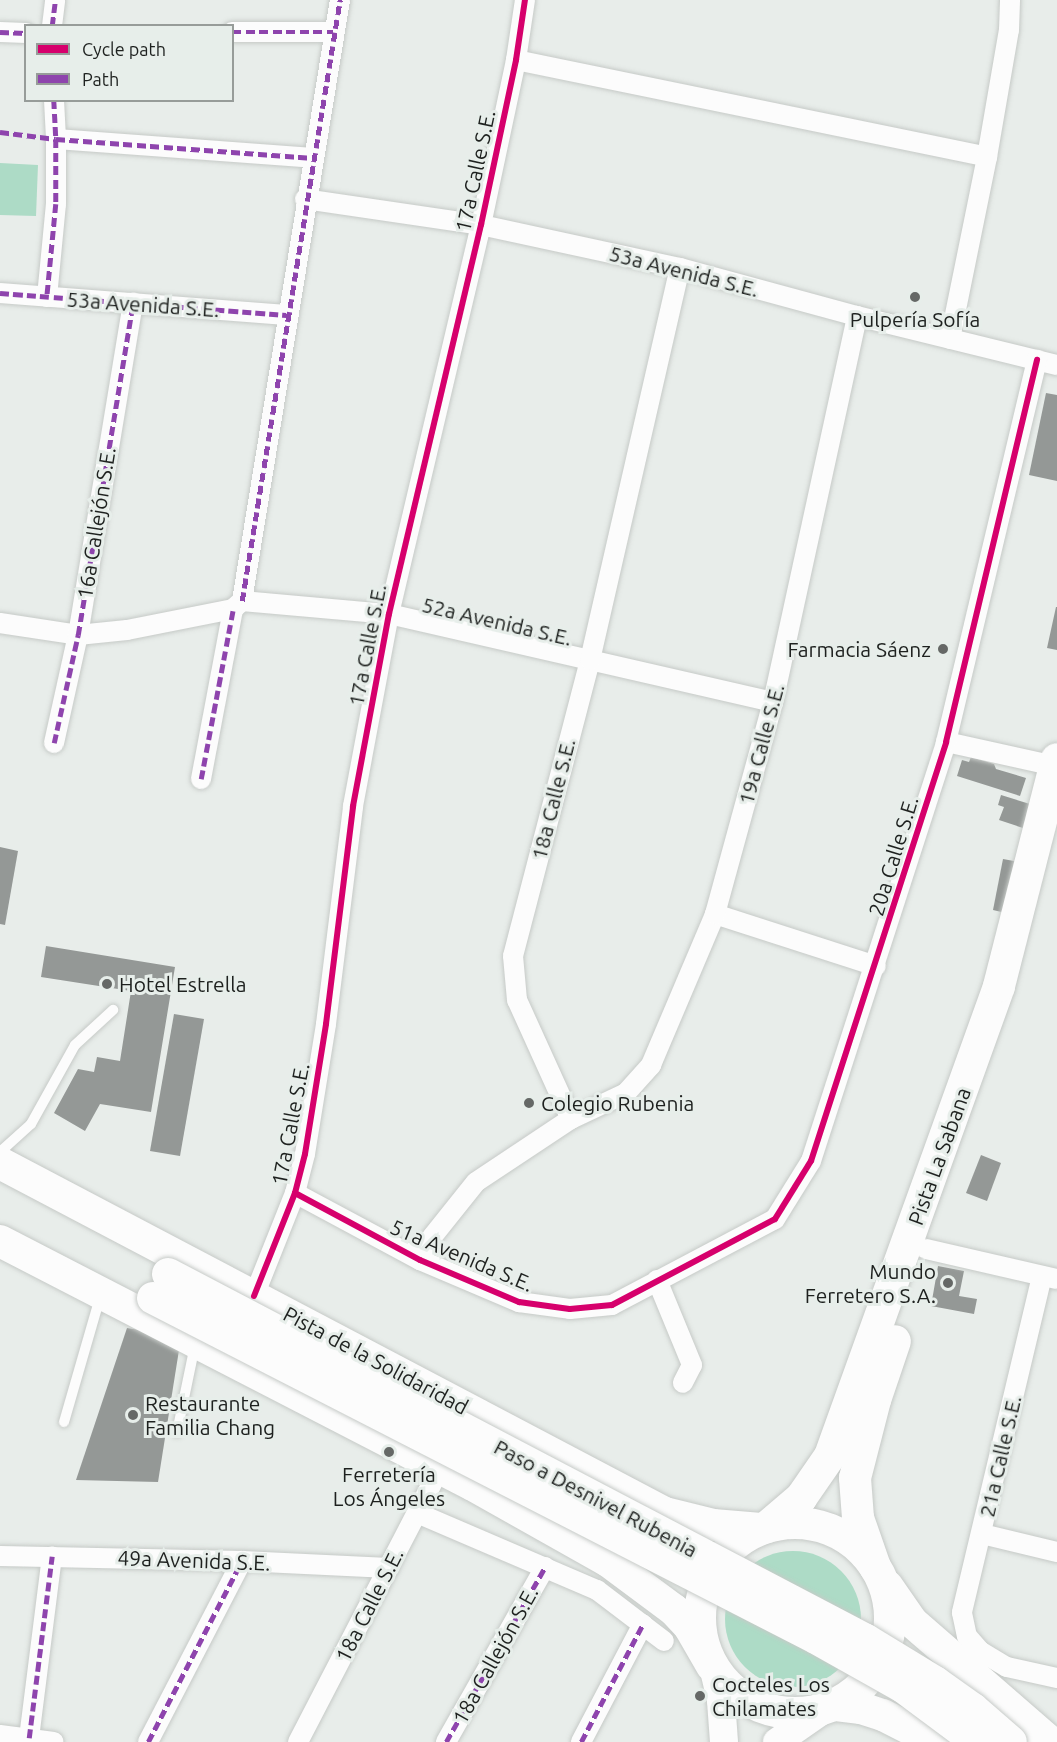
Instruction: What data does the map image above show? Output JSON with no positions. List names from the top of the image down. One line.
{"streets":{"main road":["Pista La Sabana","Pista de la Solidaridad","Paso a Desnivel Rubenia"],"street":["17a Calle S.E.","53a Avenida S.E.","16a Callejón S.E.","52a Avenida S.E.","19a Calle S.E.","18a Calle S.E.","20a Calle S.E.","51a Avenida S.E.","21a Calle S.E.","49a Avenida S.E.","18a Callejón S.E."]},"crossings":[["17a Calle S.E.","53a Avenida S.E."],["17a Calle S.E.","52a Avenida S.E."],["17a Calle S.E.","51a Avenida S.E."],["17a Calle S.E.","Pista de la Solidaridad"],["53a Avenida S.E.","16a Callejón S.E."],["53a Avenida S.E.","19a Calle S.E."],["53a Avenida S.E.","18a Calle S.E."],["53a Avenida S.E.","20a Calle S.E."],["16a Callejón S.E.","52a Avenida S.E."],["52a Avenida S.E.","19a Calle S.E."],["52a Avenida S.E.","18a Calle S.E."],["19a Calle S.E.","18a Calle S.E."],["18a Calle S.E.","49a Avenida S.E."],["20a Calle S.E.","51a Avenida S.E."],["Pista La Sabana","Pista de la Solidaridad"]],"places":["Pulpería Sofía","Farmacia Sáenz","Hotel Estrella","Colegio Rubenia","Mundo Ferretero S.A.","Restaurante Familia Chang","Ferretería Los Ángeles","Cocteles Los Chilamates"],"legend":["Cycle path","Path"]}
